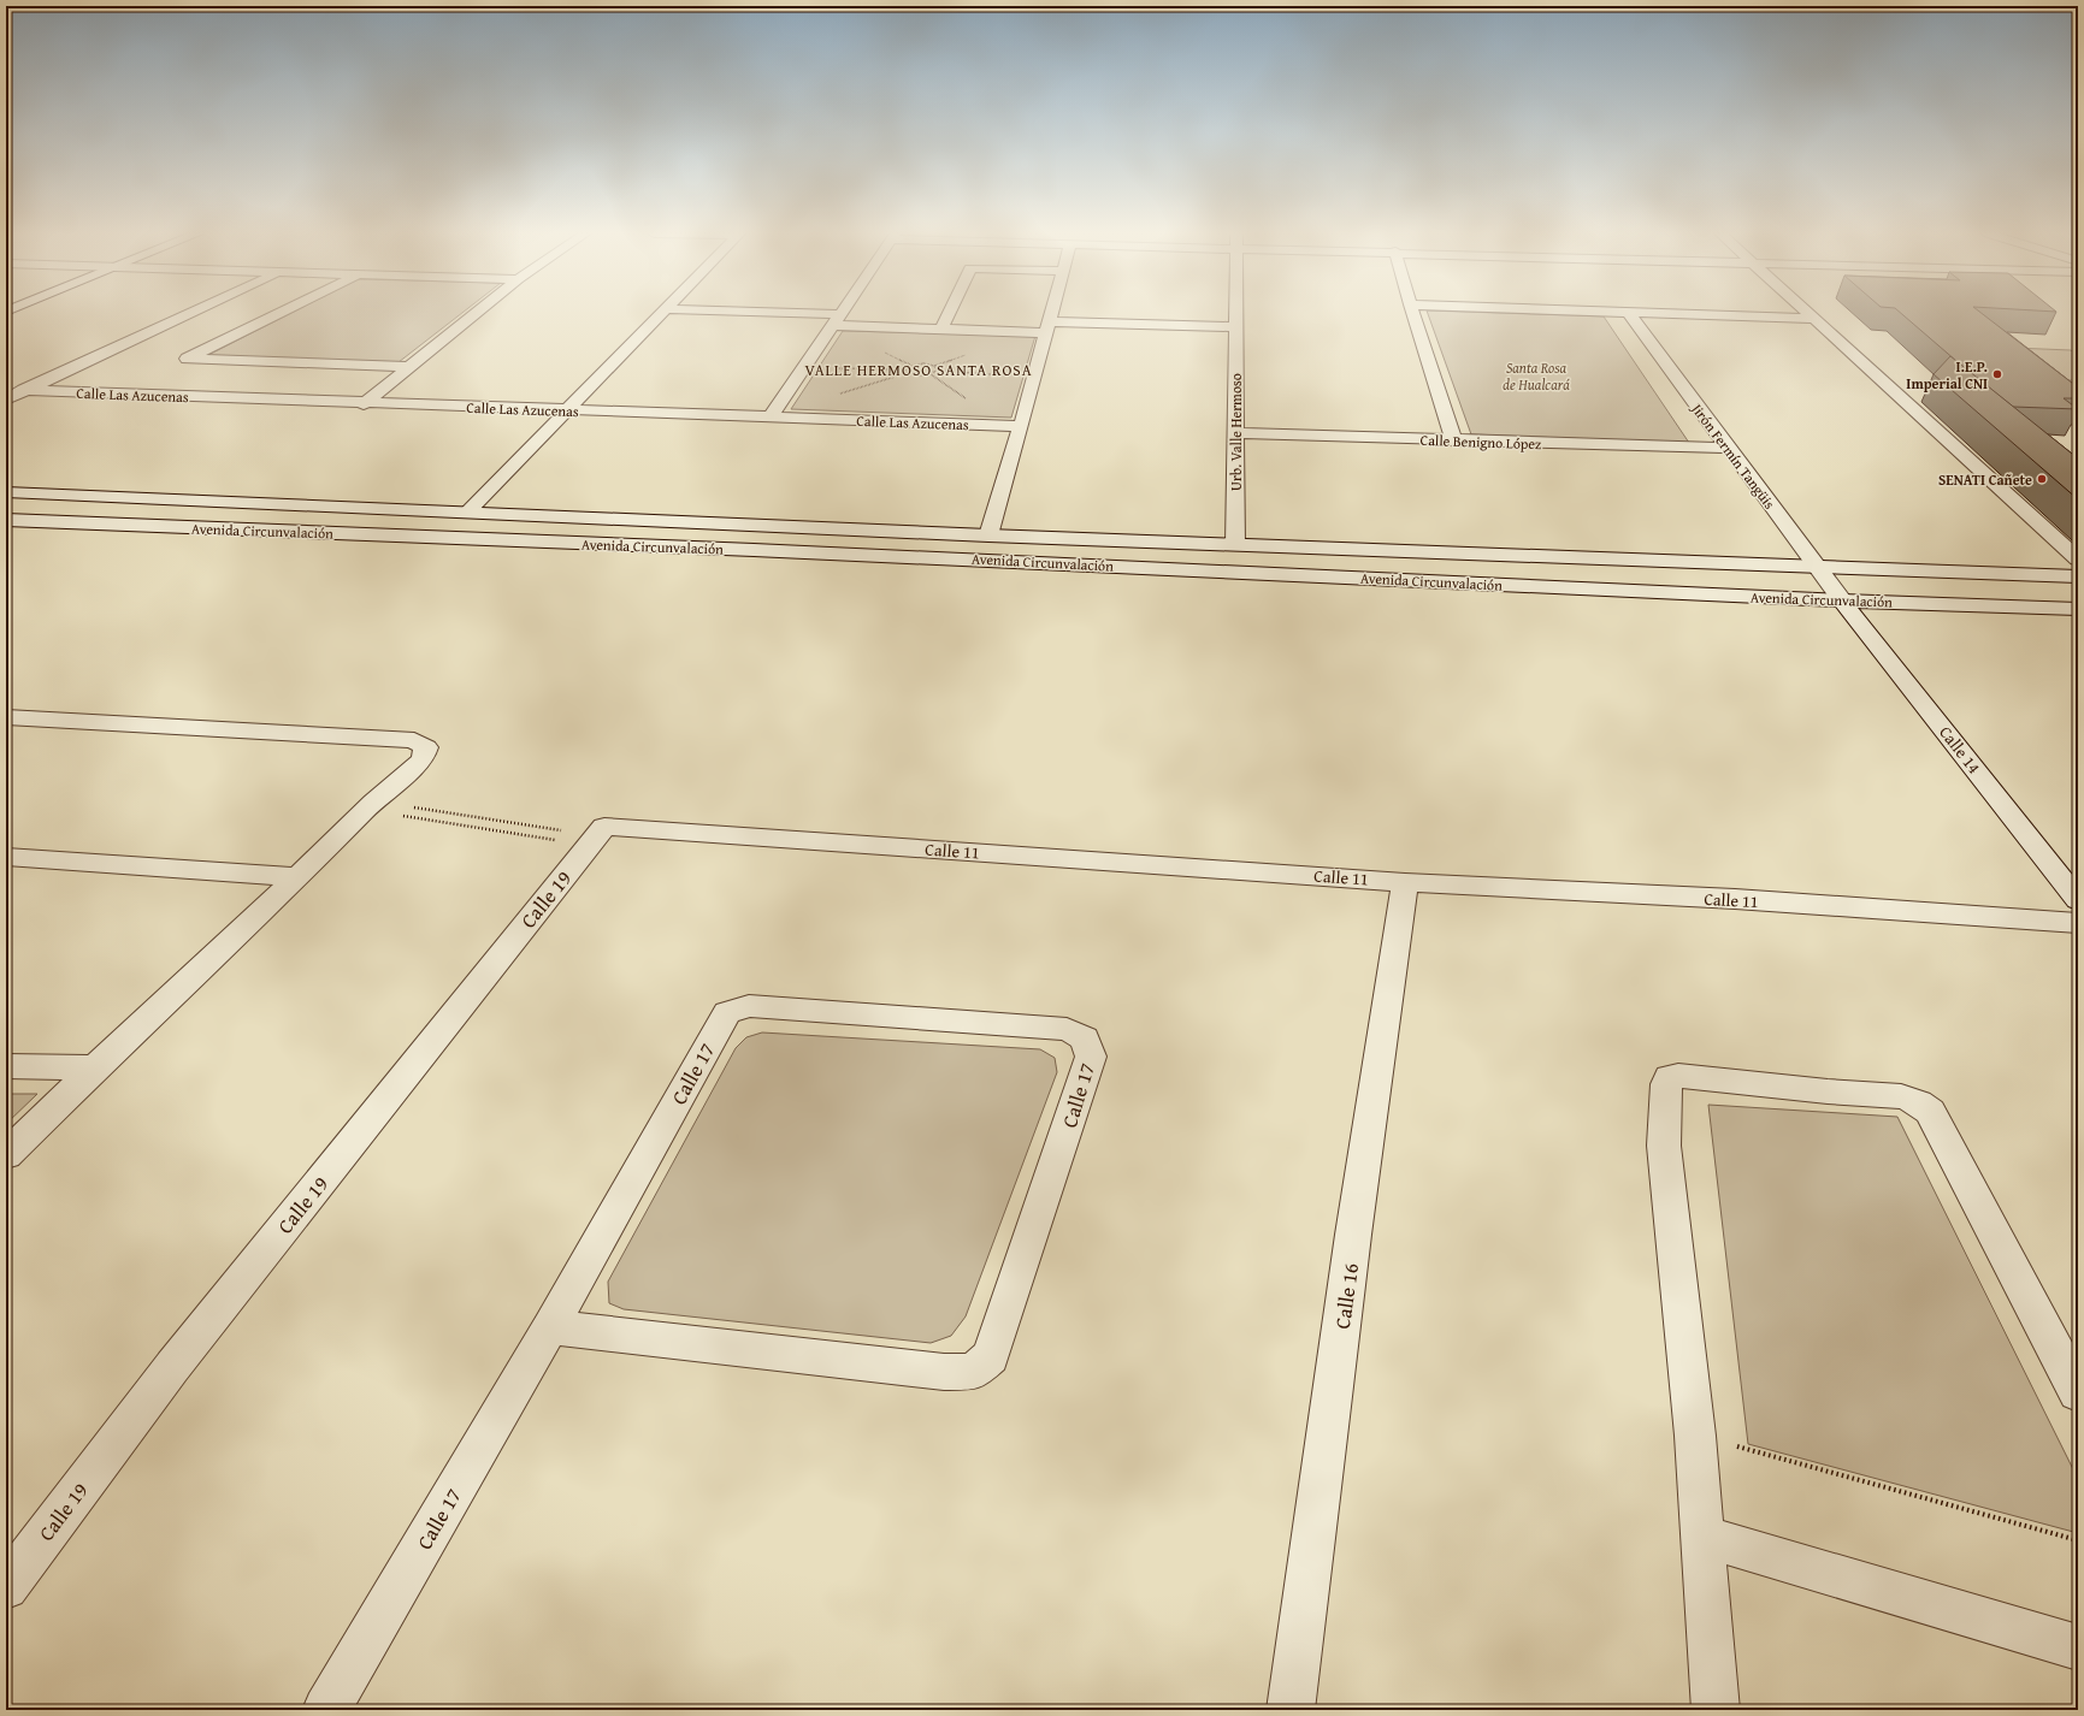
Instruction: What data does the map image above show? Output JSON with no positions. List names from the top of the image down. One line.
{"streets":{"street":["Calle Las Azucenas","Urb. Valle Hermoso","Calle Benigno López","Jirón Fermín Tangüis","Avenida Circunvalación","Calle 14","Calle 11","Calle 19","Calle 17","Calle 16"]},"crossings":[["Urb. Valle Hermoso","Calle Benigno López"],["Urb. Valle Hermoso","Avenida Circunvalación"],["Calle Benigno López","Jirón Fermín Tangüis"],["Jirón Fermín Tangüis","Avenida Circunvalación"],["Jirón Fermín Tangüis","Calle 14"],["Avenida Circunvalación","Calle 14"],["Calle 11","Calle 19"],["Calle 11","Calle 16"]],"districts":["VALLE HERMOSO SANTA ROSA"],"parks":["Santa Rosa de Hualcará"],"places":["I.E.P. Imperial CNI","SENATI Cañete"]}
